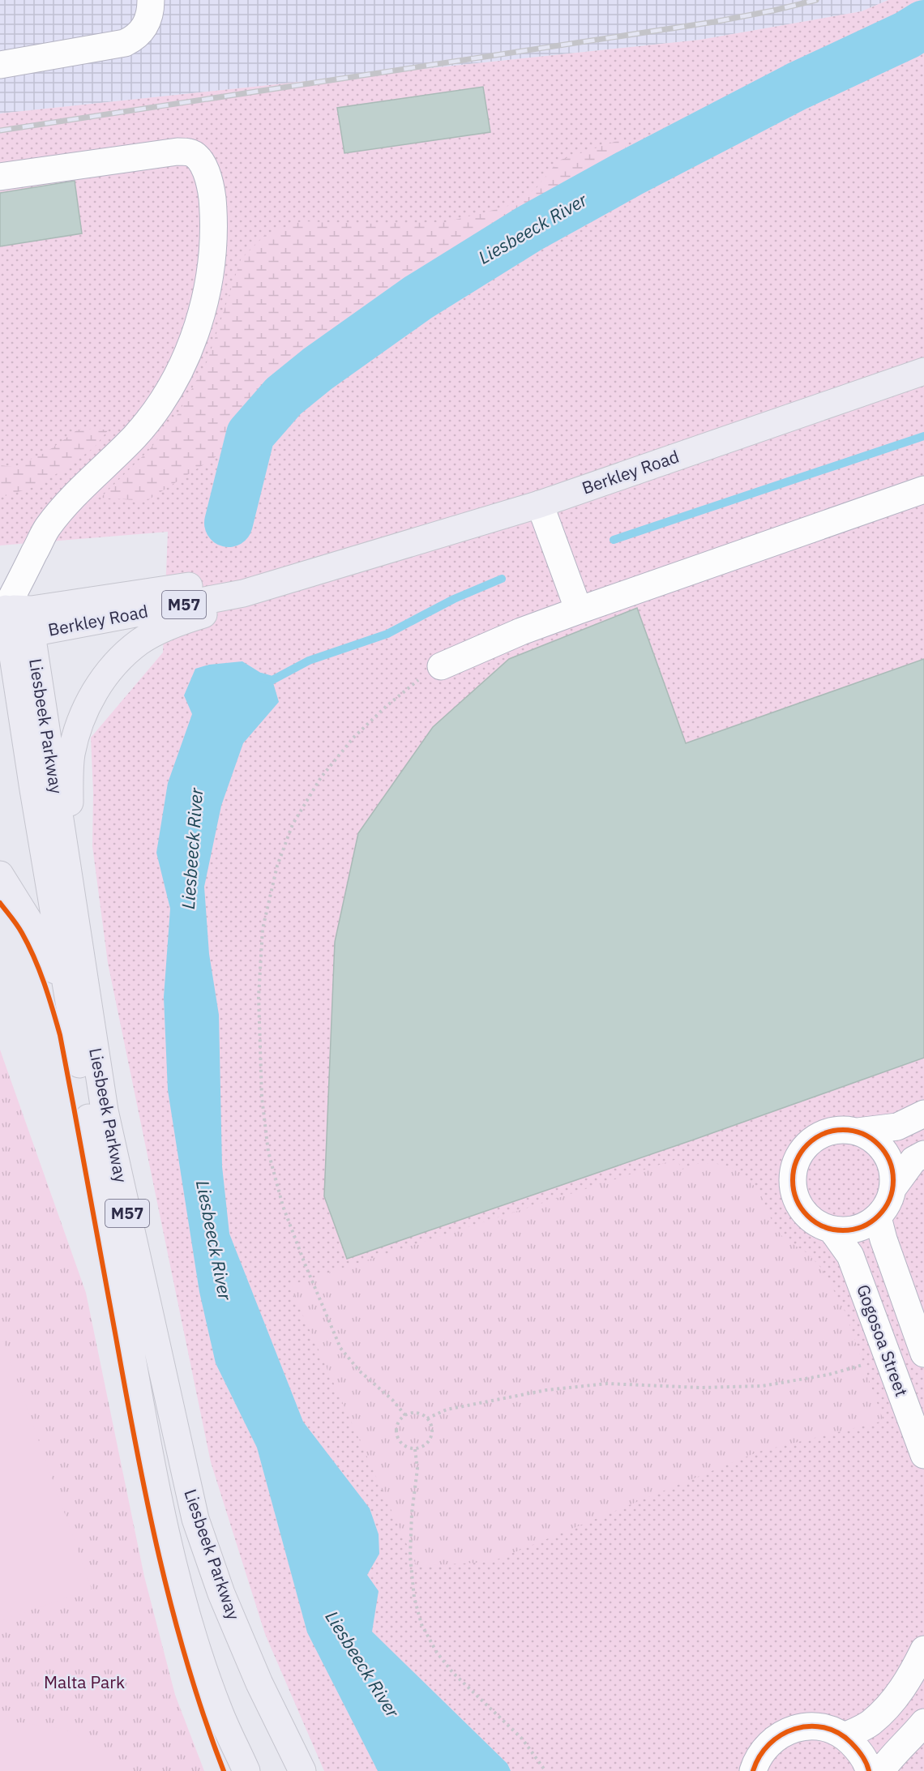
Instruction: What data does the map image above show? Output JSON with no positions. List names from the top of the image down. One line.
{"streets":{"main road":["Berkley Road","M57","Liesbeek Parkway"],"street":["Gogosoa Street"]},"crossings":[["Berkley Road","Liesbeek Parkway"]],"water":["Liesbeeck River"],"parks":["Malta Park"]}
